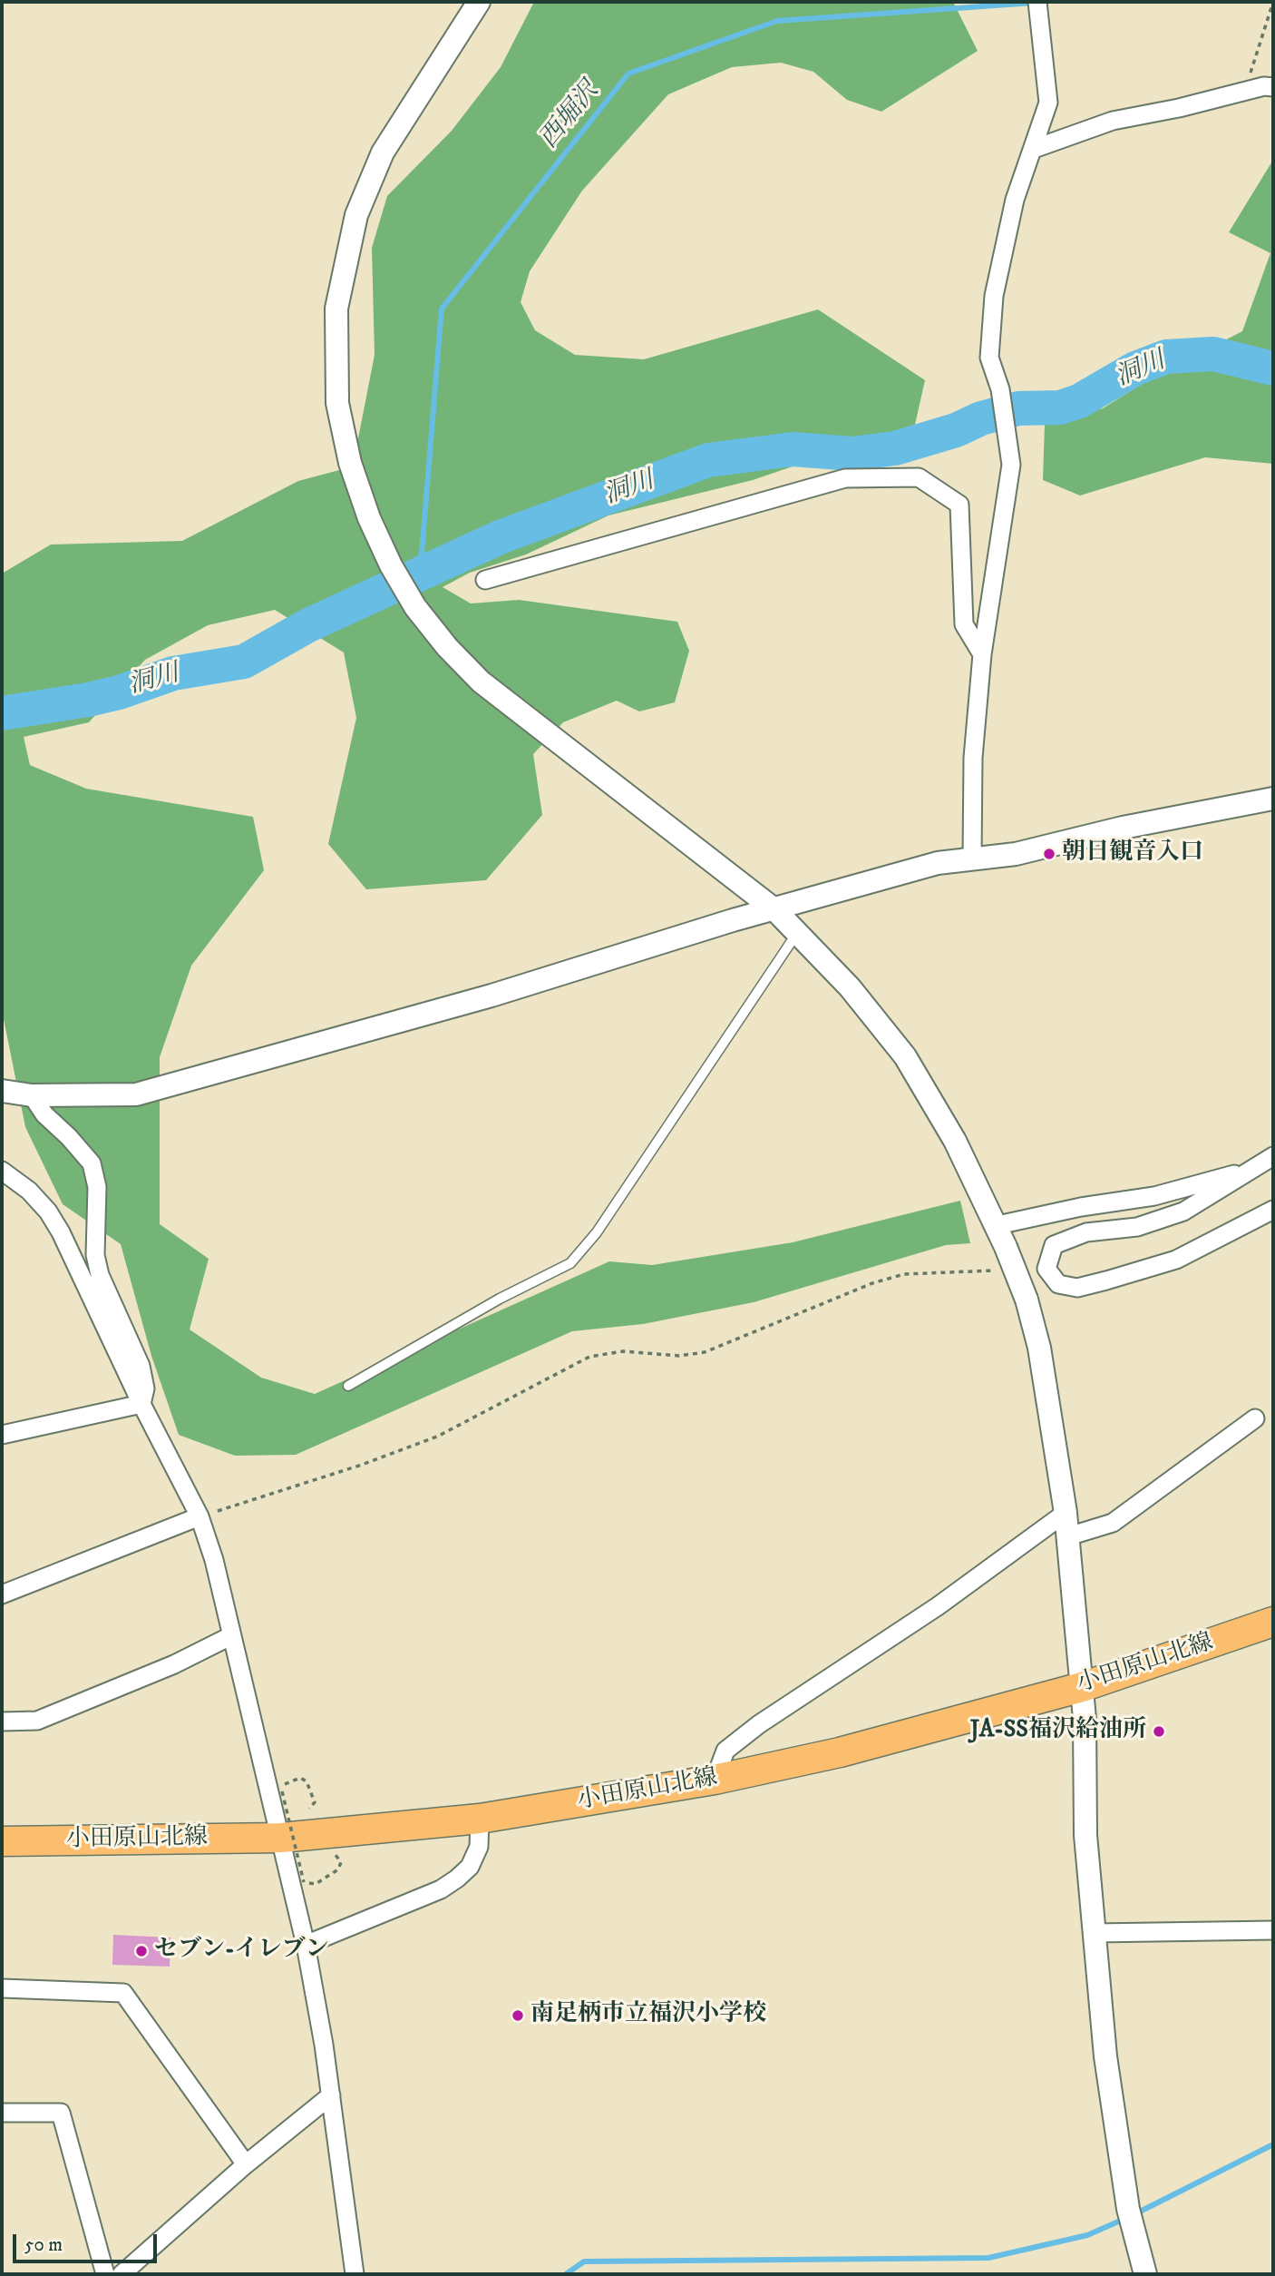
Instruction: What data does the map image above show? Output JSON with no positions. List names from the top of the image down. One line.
{"streets":{"main road":["小田原山北線"]},"water":["西堀沢","洞川"],"places":["朝日観音入口","JA-SS福沢給油所","セブン-イレブン","南足柄市立福沢小学校"],"scale_bar":"50 m"}
